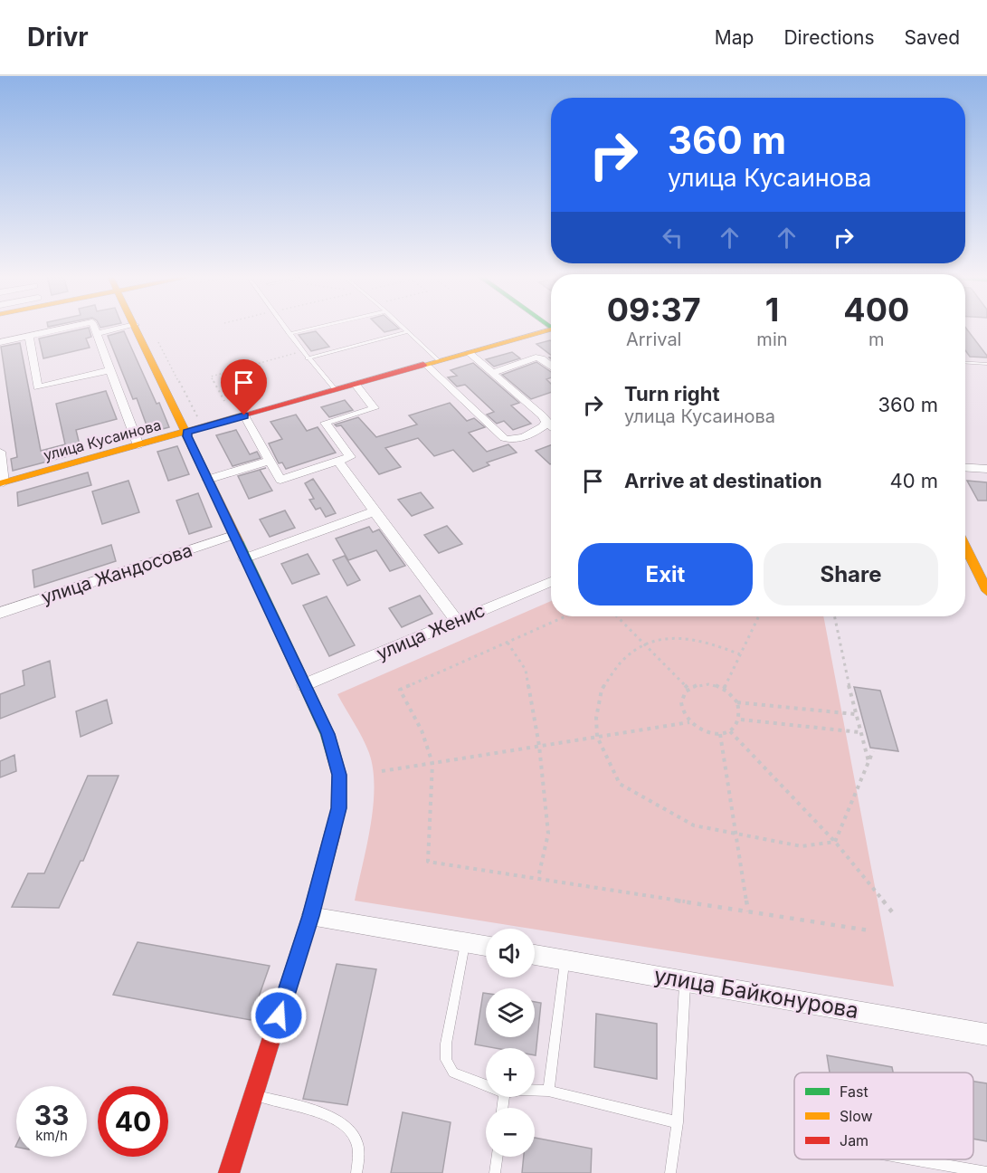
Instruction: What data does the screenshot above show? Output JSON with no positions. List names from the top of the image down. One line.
{"streets":{"street":["улица Кусаинова","улица Жандосова","улица Женис","улица Байконурова"]},"legend":["Fast","Slow","Jam"],"page":{"header":"Drivr","nav":["Map","Directions","Saved"],"turn":["360 m","улица Кусаинова"],"eta":["09:37","Arrival","1","min","400","m"],"list":[{"name":"Turn right","note":"улица Кусаинова","value":"360 m"},{"name":"Arrive at destination","value":"40 m"}],"buttons":["Exit","Share"],"map_buttons":["+","−"],"speed":"33 km/h","limit":"40"}}
